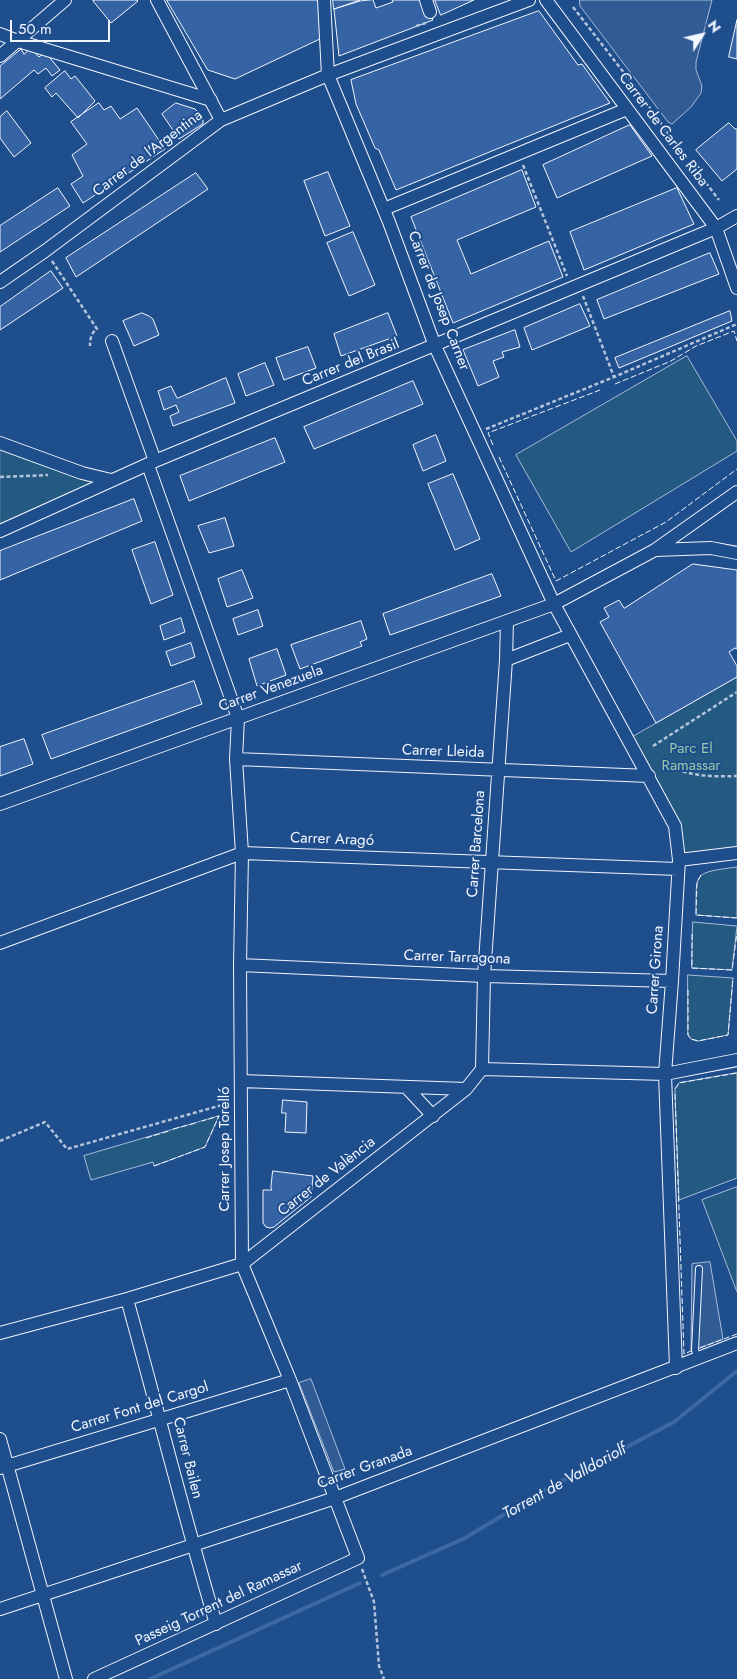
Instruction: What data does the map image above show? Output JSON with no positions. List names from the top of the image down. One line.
{"streets":{"street":["Carrer de Carles Riba","Carrer de l'Argentina","Carrer de Josep Carner","Carrer del Brasil","Carrer Venezuela","Carrer Lleida","Carrer Aragó","Carrer Barcelona","Carrer Tarragona","Carrer Girona","Carrer Josep Torelló","Carrer de València","Carrer Font del Cargol","Carrer Bailen","Carrer Granada","Passeig Torrent del Ramassar"]},"crossings":[["Carrer de Carles Riba","Carrer del Brasil"],["Carrer de l'Argentina","Carrer de Josep Carner"],["Carrer de Josep Carner","Carrer del Brasil"],["Carrer de Josep Carner","Carrer Venezuela"],["Carrer de Josep Carner","Carrer Girona"],["Carrer Venezuela","Carrer Barcelona"],["Carrer Venezuela","Carrer Girona"],["Carrer Venezuela","Carrer Josep Torelló"],["Carrer Lleida","Carrer Barcelona"],["Carrer Lleida","Carrer Girona"],["Carrer Lleida","Carrer Josep Torelló"],["Carrer Aragó","Carrer Barcelona"],["Carrer Aragó","Carrer Girona"],["Carrer Aragó","Carrer Josep Torelló"],["Carrer Barcelona","Carrer Tarragona"],["Carrer Barcelona","Carrer de València"],["Carrer Tarragona","Carrer Girona"],["Carrer Tarragona","Carrer Josep Torelló"],["Carrer Girona","Carrer Granada"],["Carrer Josep Torelló","Carrer de València"],["Carrer Josep Torelló","Carrer Font del Cargol"],["Carrer Josep Torelló","Carrer Granada"],["Carrer Josep Torelló","Passeig Torrent del Ramassar"],["Carrer de València","Carrer Bailen"],["Carrer Font del Cargol","Carrer Bailen"],["Carrer Bailen","Carrer Granada"],["Carrer Bailen","Passeig Torrent del Ramassar"]],"water":["Torrent de Valldoriolf"],"parks":["Parc El Ramassar"],"scale_bar":"50 m","north":"top right"}
